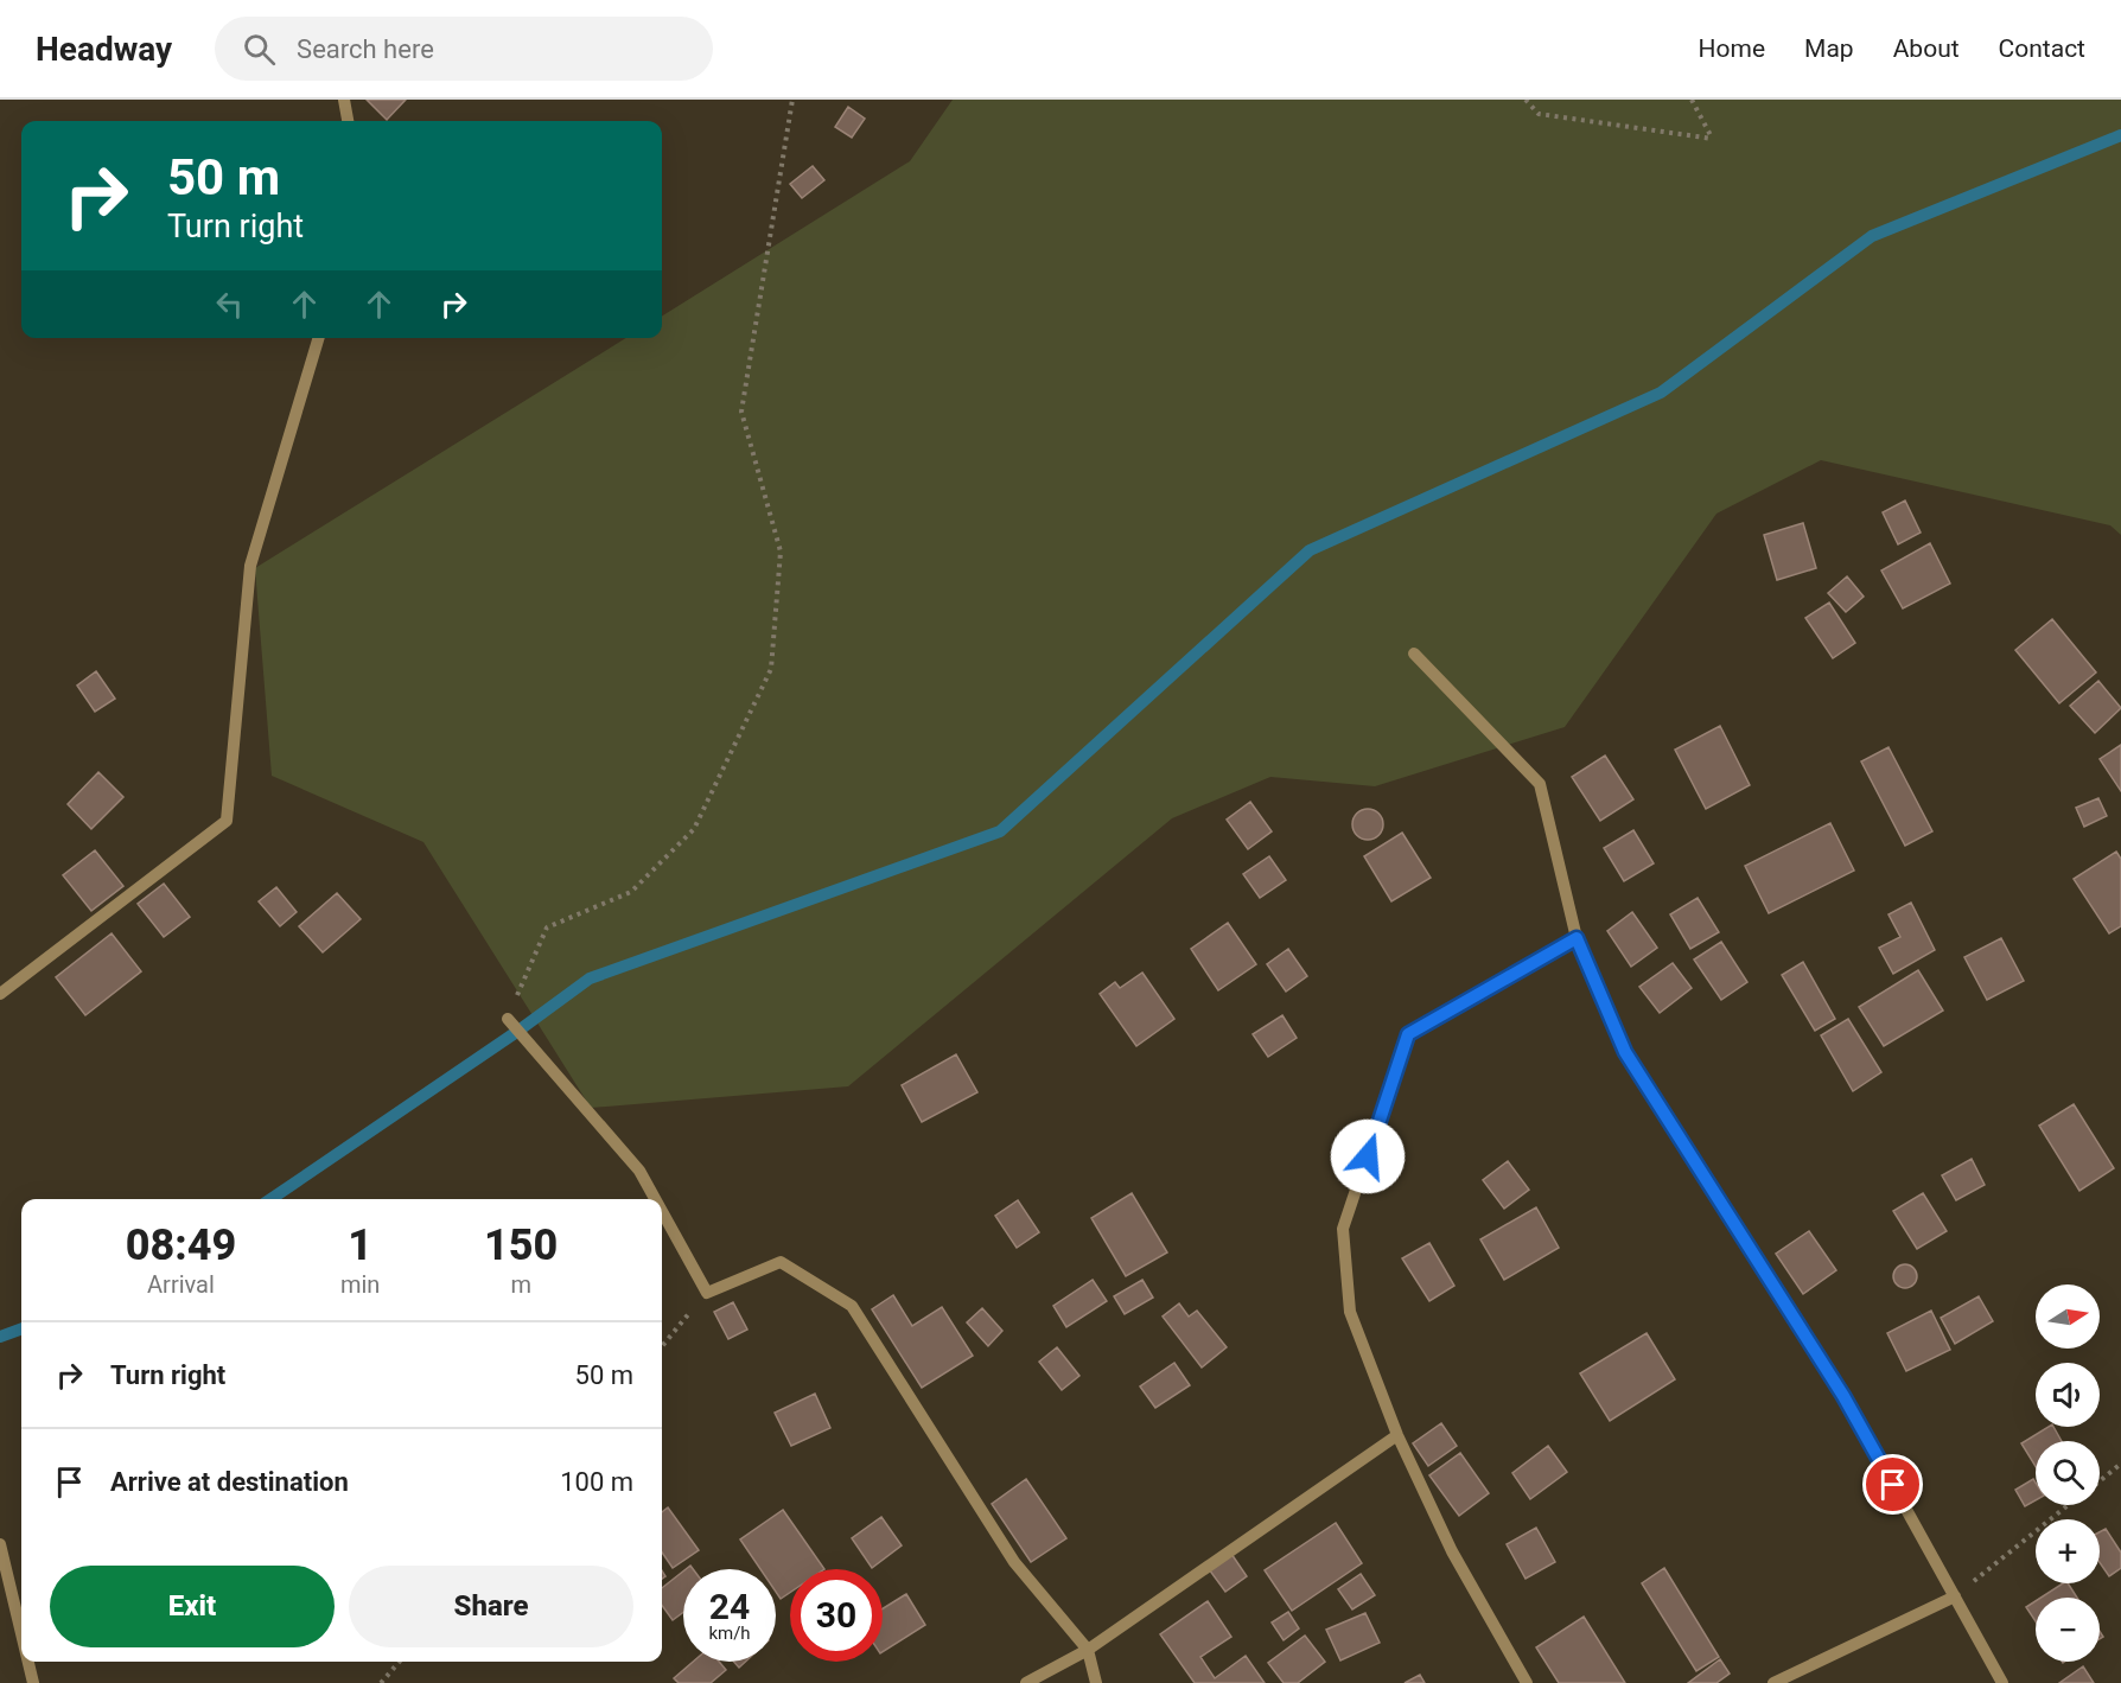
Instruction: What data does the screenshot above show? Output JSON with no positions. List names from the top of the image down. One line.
{"north":"right","page":{"header":"Headway","search":"Search here","nav":["Home","Map","About","Contact"],"turn":["50 m","Turn right"],"eta":["08:49","Arrival","1","min","150","m"],"map_buttons":["+","−"],"list":[{"name":"Turn right","value":"50 m"},{"name":"Arrive at destination","value":"100 m"}],"buttons":["Exit","Share"],"speed":"24 km/h","limit":"30"}}
